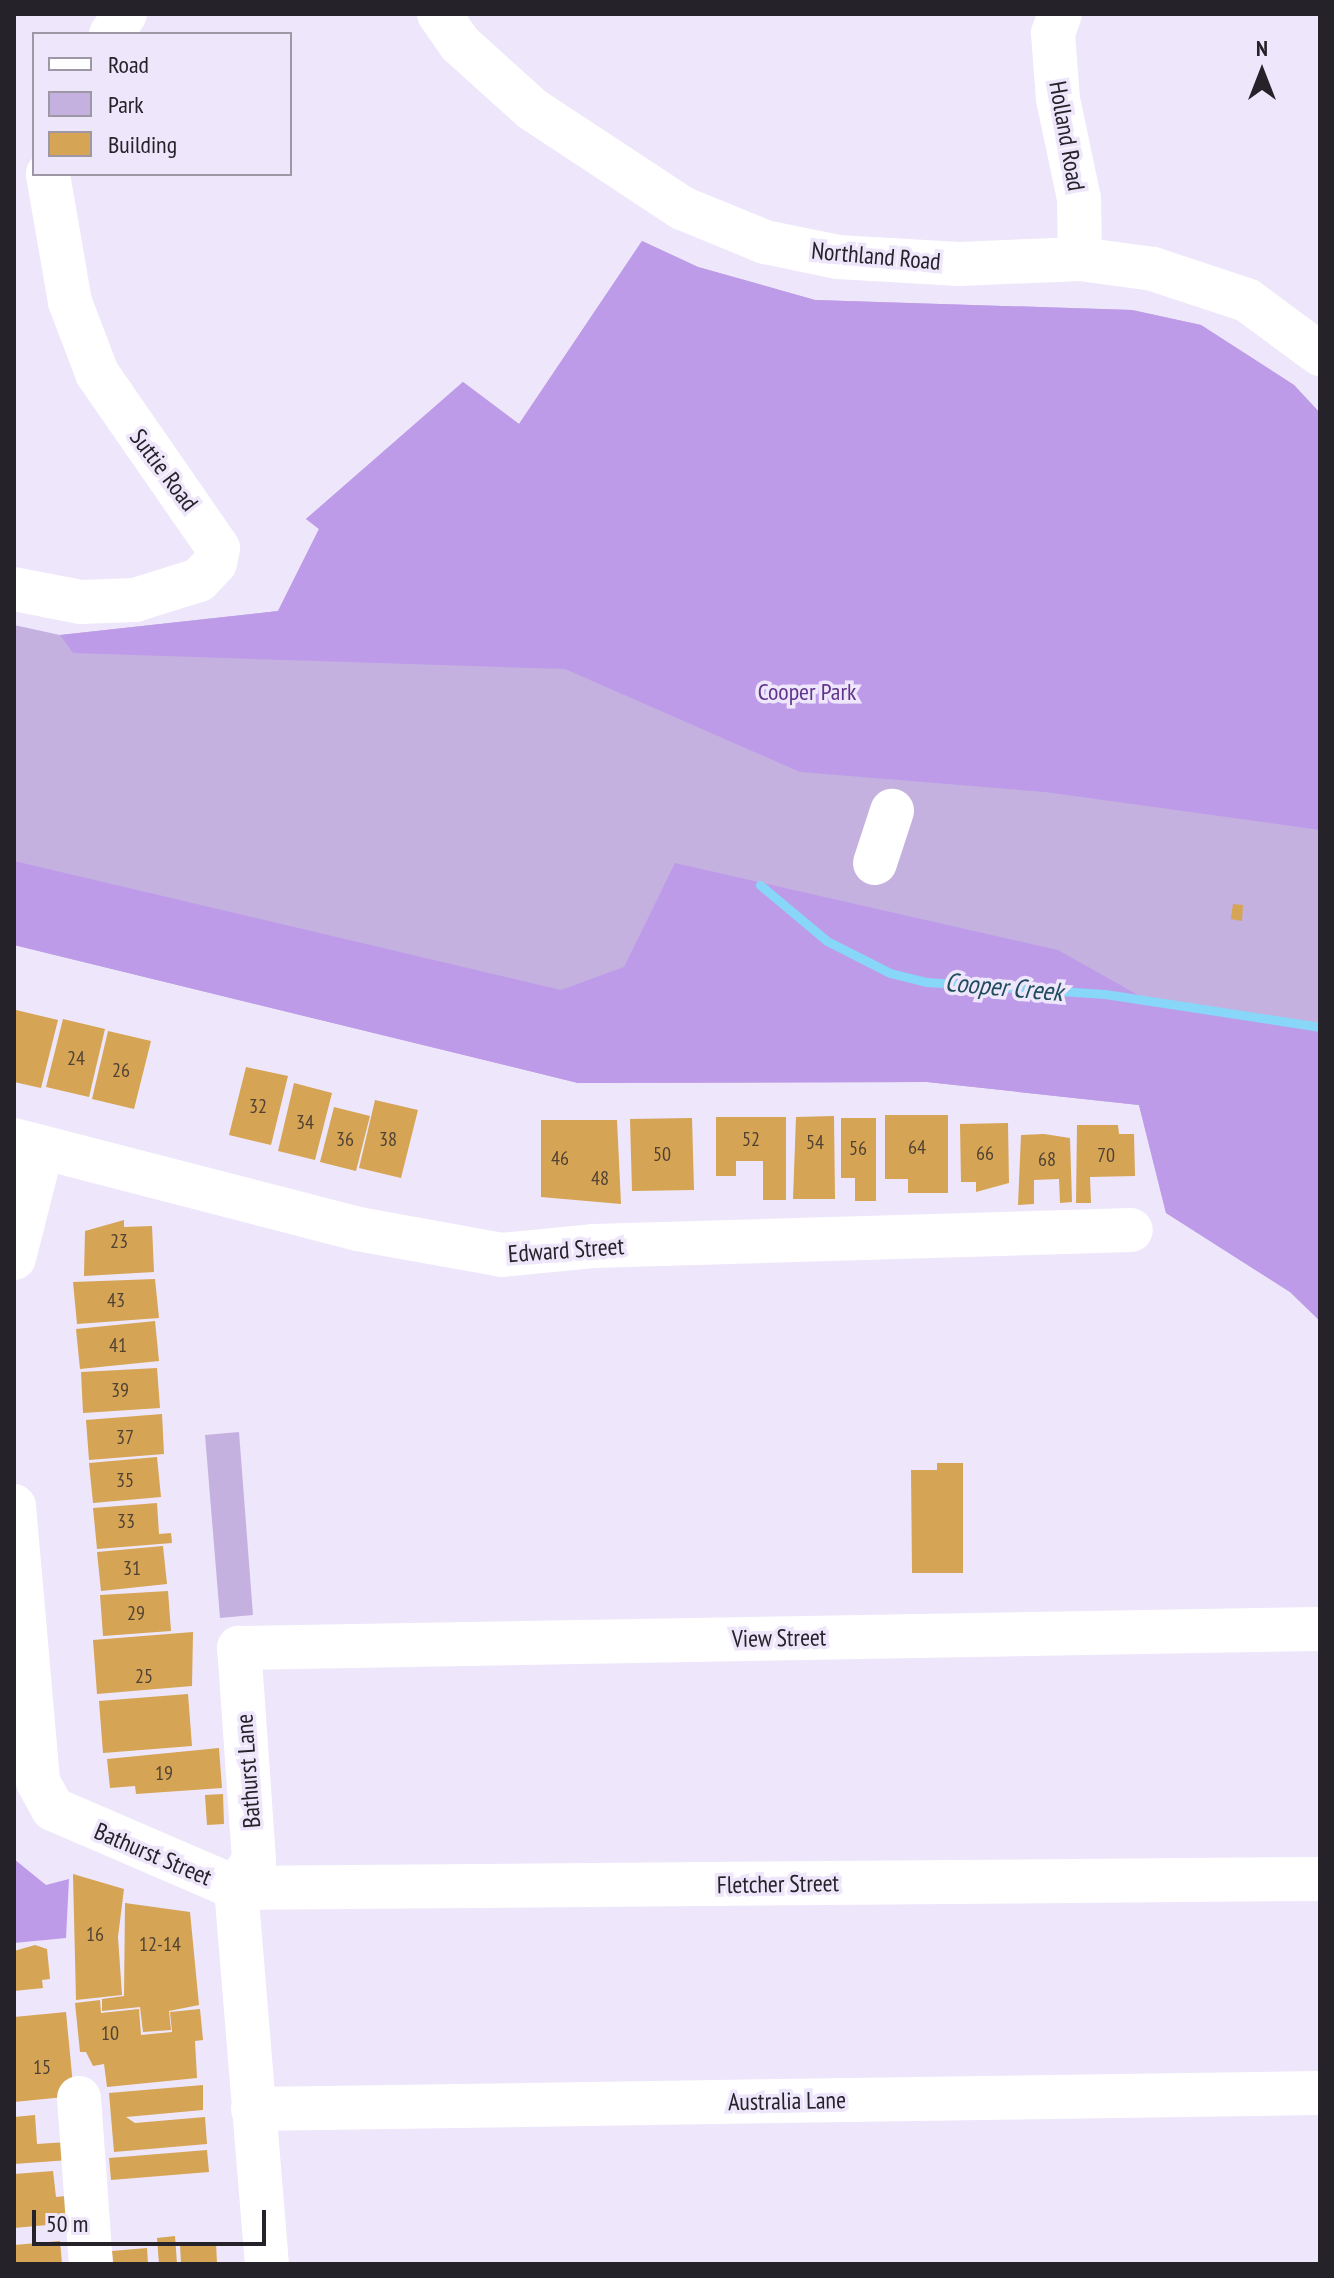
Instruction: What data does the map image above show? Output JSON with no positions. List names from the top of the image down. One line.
{"streets":{"street":["Holland Road","Northland Road","Suttie Road","Edward Street","View Street","Bathurst Lane","Bathurst Street","Fletcher Street","Australia Lane"]},"crossings":[["Holland Road","Northland Road"],["View Street","Bathurst Lane"],["Bathurst Lane","Bathurst Street"],["Bathurst Lane","Fletcher Street"],["Bathurst Street","Fletcher Street"],["Bathurst Street","Australia Lane"]],"water":["Cooper Creek"],"parks":["Cooper Park"],"house_numbers":["24","26","32","34","36","38","52","54","64","56","66","50","70","46","68","48","23","43","41","39","37","35","33","31","29","25","19","16","12-14","10","15"],"legend":["Road","Park","Building"],"scale_bar":"50 m","north":"top"}
